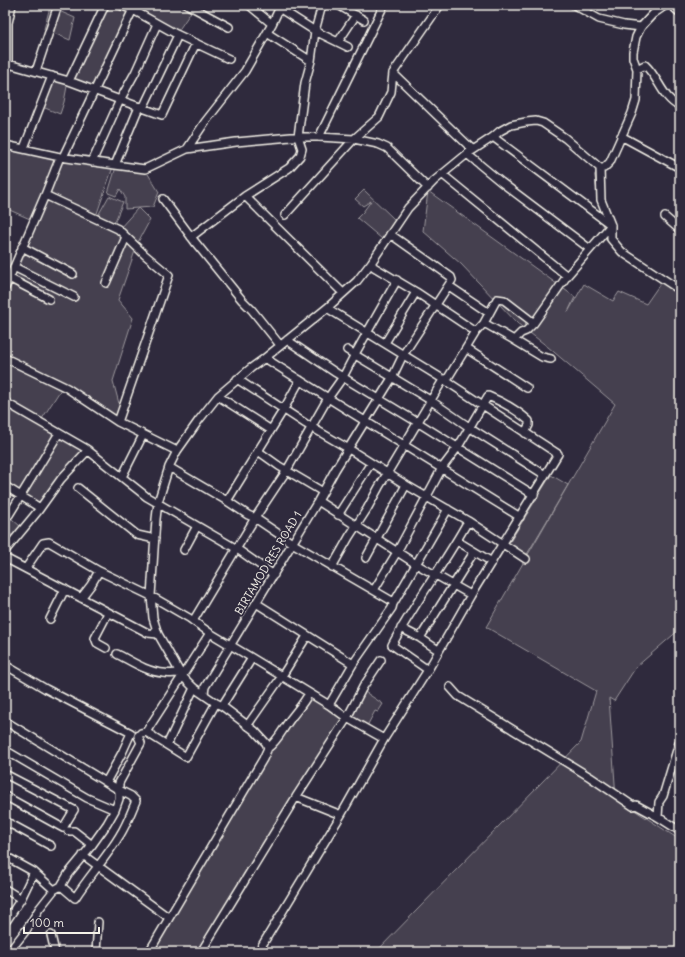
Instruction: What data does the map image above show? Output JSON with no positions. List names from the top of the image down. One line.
{"streets":{"street":["BIRTAMOD RES ROAD 1"]},"scale_bar":"100 m"}
